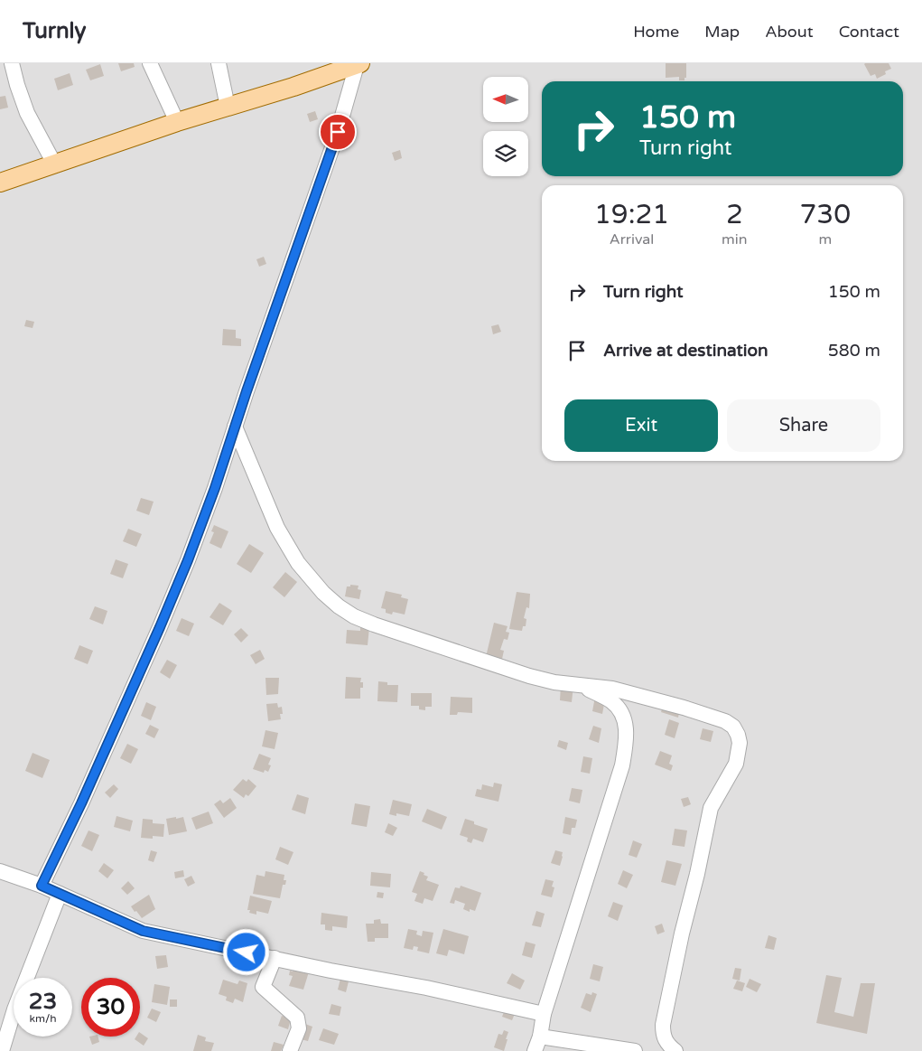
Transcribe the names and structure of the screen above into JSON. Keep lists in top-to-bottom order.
{
  "north": "left",
  "page": {
    "header": "Turnly",
    "nav": [
      "Home",
      "Map",
      "About",
      "Contact"
    ],
    "turn": ["150 m", "Turn right"],
    "eta": [
      "19:21",
      "Arrival",
      "2",
      "min",
      "730",
      "m"
    ],
    "list": [
      {
        "name": "Turn right",
        "value": "150 m"
      },
      {
        "name": "Arrive at destination",
        "value": "580 m"
      }
    ],
    "buttons": ["Exit", "Share"],
    "speed": "23 km/h",
    "limit": "30"
  }
}
